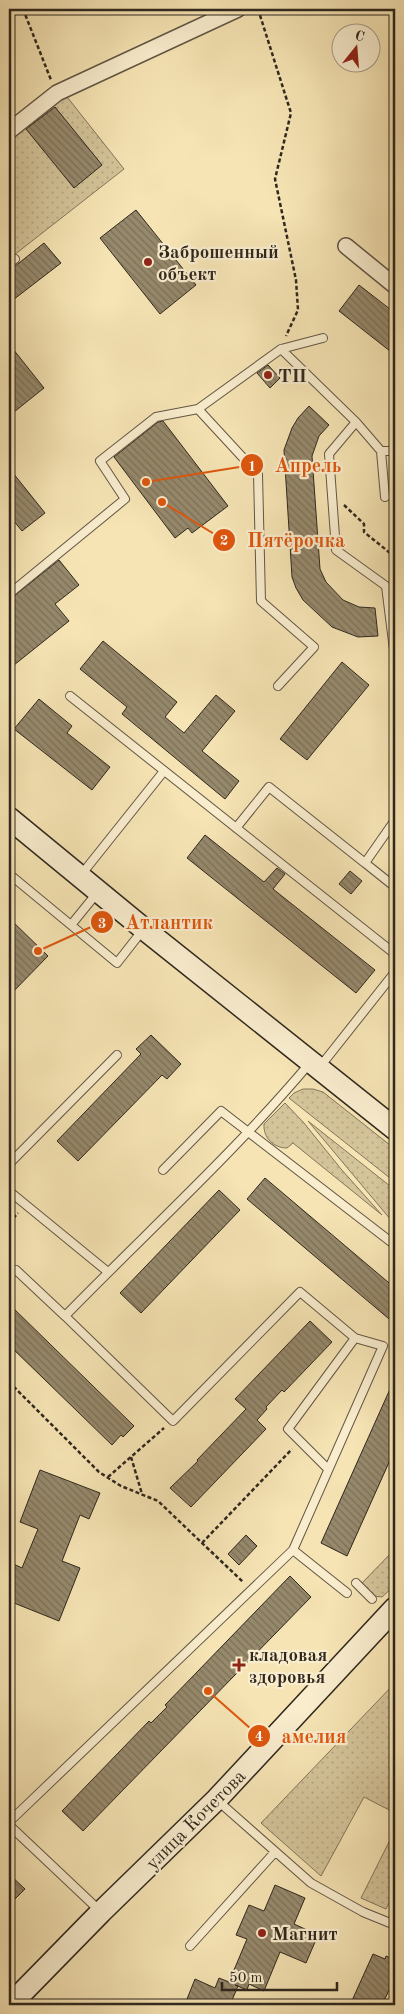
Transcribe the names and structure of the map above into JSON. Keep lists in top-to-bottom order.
{
  "streets": {
    "main road": ["улица Кочетова"]
  },
  "places": {
    "other": [
      "Заброшенный объект",
      "ТП",
      "Апрель",
      "Пятёрочка",
      "Атлантик",
      "амелия",
      "Магнит"
    ],
    "health": ["кладовая здоровья"]
  },
  "scale_bar": "50 m",
  "north": "top"
}
